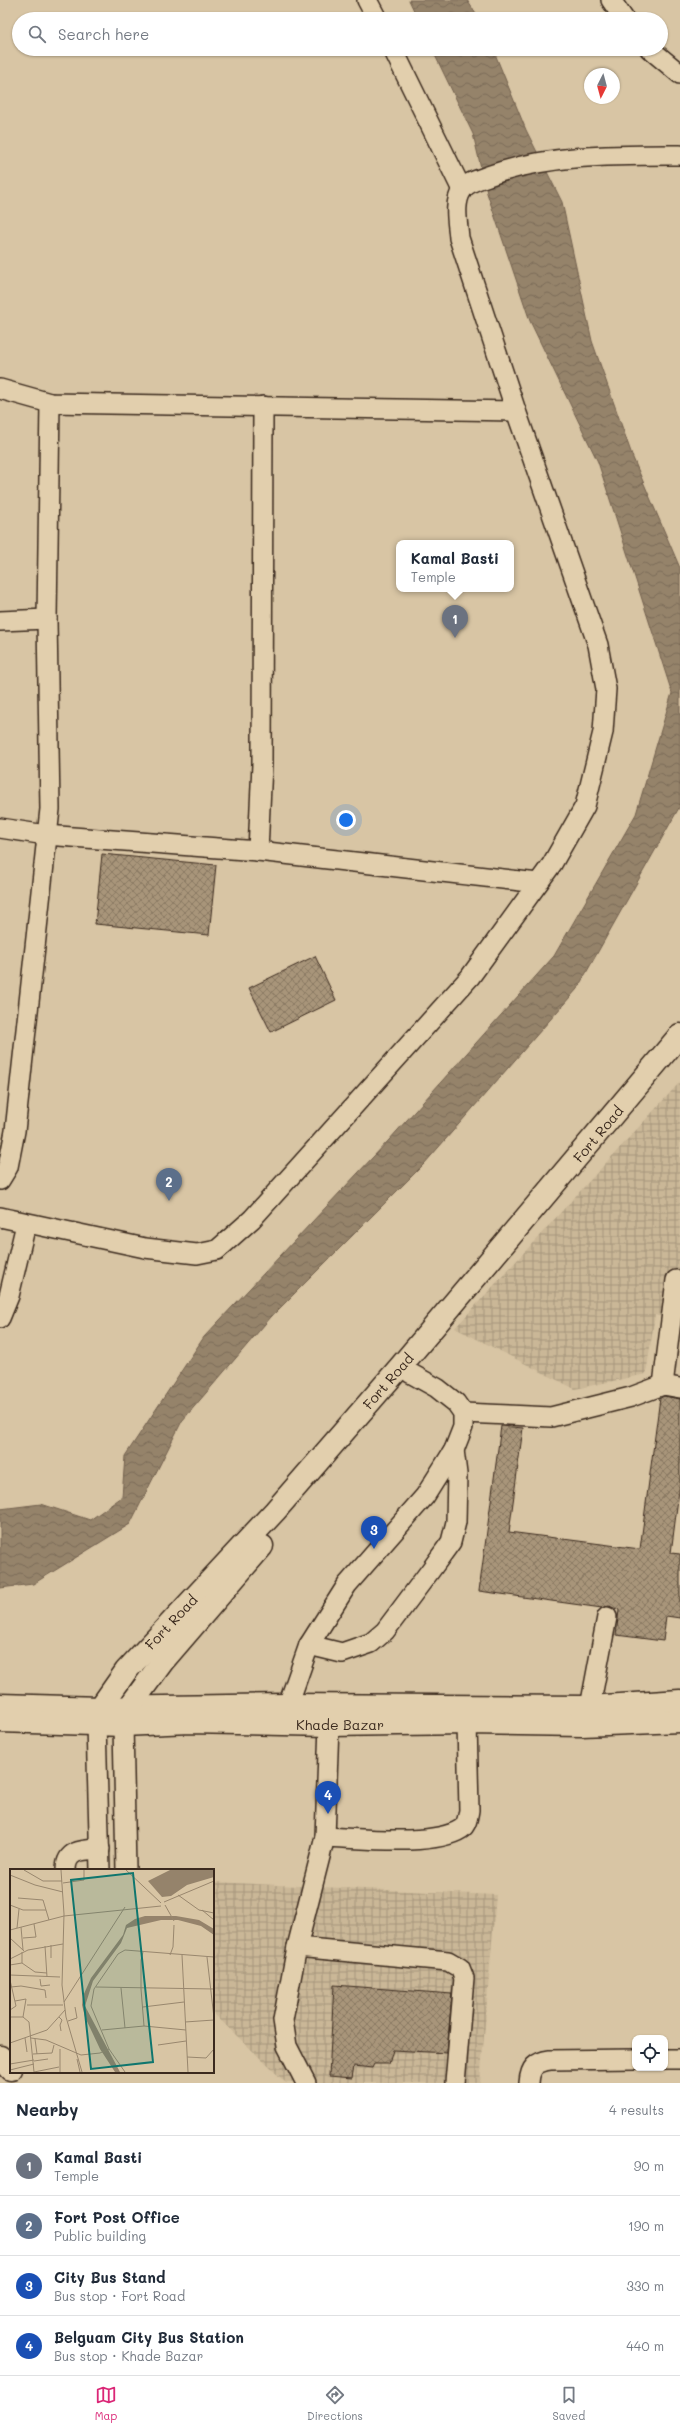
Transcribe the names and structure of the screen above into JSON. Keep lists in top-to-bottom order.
{
  "streets": {
    "main road": ["Fort Road", "Khade Bazar"]
  },
  "crossings": [
    ["Fort Road", "Khade Bazar"]
  ],
  "north": "bottom",
  "page": {
    "search": "Search here",
    "popup": ["Kamal Basti", "Temple"],
    "pins": [
      "1",
      "2",
      "3",
      "4"
    ],
    "heading": ["Nearby", "4 results"],
    "list": [
      {
        "mark": "1",
        "name": "Kamal Basti",
        "note": "Temple",
        "value": "90 m"
      },
      {
        "mark": "2",
        "name": "Fort Post Office",
        "note": "Public building",
        "value": "190 m"
      },
      {
        "mark": "3",
        "name": "City Bus Stand",
        "note": "Bus stop · Fort Road",
        "value": "330 m"
      },
      {
        "mark": "4",
        "name": "Belguam City Bus Station",
        "note": "Bus stop · Khade Bazar",
        "value": "440 m"
      }
    ],
    "nav": ["Map", "Directions", "Saved"]
  }
}
